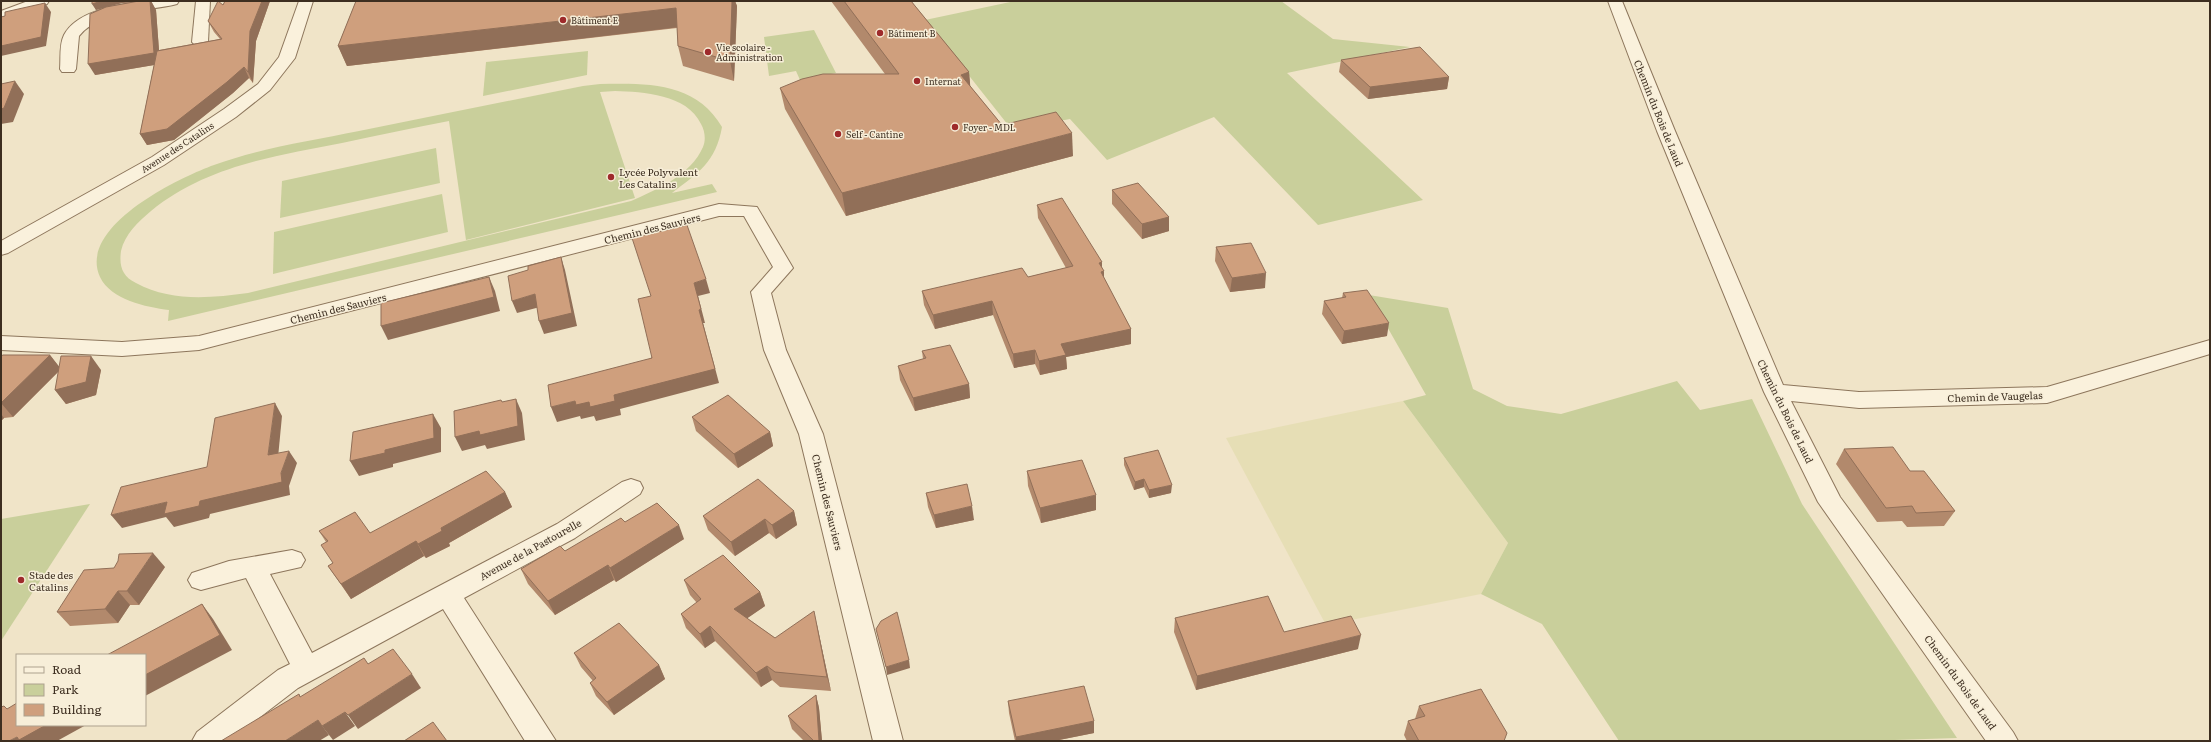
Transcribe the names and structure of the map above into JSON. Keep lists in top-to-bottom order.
{
  "streets": {
    "street": [
      "Chemin du Bois de Laud",
      "Avenue des Catalins",
      "Chemin des Sauviers",
      "Chemin de Vaugelas",
      "Avenue de la Pastourelle"
    ]
  },
  "crossings": [
    ["Chemin du Bois de Laud", "Chemin de Vaugelas"]
  ],
  "places": [
    "Bâtiment E",
    "Bâtiment B",
    "Vie scolaire - Administration",
    "Internat",
    "Foyer - MDL",
    "Self - Cantine",
    "Lycée Polyvalent Les Catalins",
    "Stade des Catalins"
  ],
  "legend": ["Road", "Park", "Building"]
}
